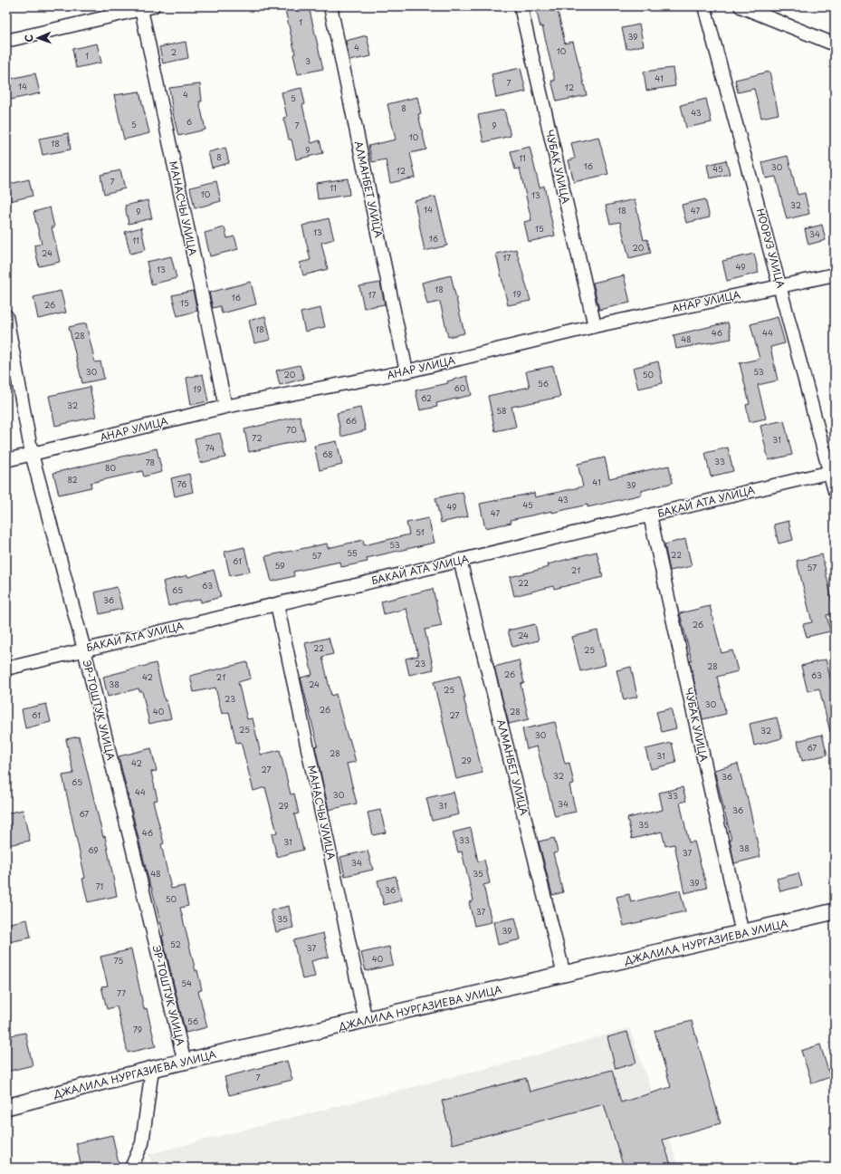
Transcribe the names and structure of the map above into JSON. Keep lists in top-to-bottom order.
{
  "streets": {
    "street": [
      "ЧУБАК УЛИЦА",
      "АЛМАНБЕТ УЛИЦА",
      "МАНАСЧЫ УЛИЦА",
      "НООРУЗ УЛИЦА",
      "АНАР УЛИЦА",
      "БАКАЙ АТА УЛИЦА",
      "ЭР-ТОШТУК УЛИЦА",
      "ДЖАЛИЛА НУРГАЗИЕВА УЛИЦА"
    ]
  },
  "crossings": [
    ["ЧУБАК УЛИЦА", "АНАР УЛИЦА"],
    ["ЧУБАК УЛИЦА", "БАКАЙ АТА УЛИЦА"],
    ["ЧУБАК УЛИЦА", "ДЖАЛИЛА НУРГАЗИЕВА УЛИЦА"],
    ["АЛМАНБЕТ УЛИЦА", "АНАР УЛИЦА"],
    ["АЛМАНБЕТ УЛИЦА", "БАКАЙ АТА УЛИЦА"],
    ["АЛМАНБЕТ УЛИЦА", "ДЖАЛИЛА НУРГАЗИЕВА УЛИЦА"],
    ["МАНАСЧЫ УЛИЦА", "АНАР УЛИЦА"],
    ["МАНАСЧЫ УЛИЦА", "БАКАЙ АТА УЛИЦА"],
    ["МАНАСЧЫ УЛИЦА", "ДЖАЛИЛА НУРГАЗИЕВА УЛИЦА"],
    ["НООРУЗ УЛИЦА", "АНАР УЛИЦА"],
    ["НООРУЗ УЛИЦА", "БАКАЙ АТА УЛИЦА"],
    ["АНАР УЛИЦА", "ЭР-ТОШТУК УЛИЦА"],
    ["БАКАЙ АТА УЛИЦА", "ЭР-ТОШТУК УЛИЦА"],
    ["ЭР-ТОШТУК УЛИЦА", "ДЖАЛИЛА НУРГАЗИЕВА УЛИЦА"]
  ],
  "house_numbers": [
    "1",
    "39",
    "4",
    "10",
    "2",
    "1",
    "3",
    "41",
    "7",
    "14",
    "12",
    "4",
    "5",
    "8",
    "43",
    "6",
    "5",
    "7",
    "9",
    "10",
    "18",
    "9",
    "8",
    "11",
    "16",
    "30",
    "45",
    "12",
    "7",
    "11",
    "10",
    "13",
    "32",
    "14",
    "18",
    "47",
    "9",
    "15",
    "13",
    "34",
    "16",
    "11",
    "20",
    "24",
    "17",
    "49",
    "13",
    "18",
    "19",
    "17",
    "16",
    "15",
    "26",
    "18",
    "46",
    "44",
    "28",
    "48",
    "30",
    "53",
    "20",
    "50",
    "56",
    "60",
    "19",
    "62",
    "32",
    "58",
    "66",
    "70",
    "72",
    "31",
    "74",
    "68",
    "33",
    "78",
    "80",
    "82",
    "41",
    "76",
    "39",
    "43",
    "45",
    "49",
    "47",
    "51",
    "53",
    "55",
    "22",
    "57",
    "61",
    "59",
    "57",
    "21",
    "22",
    "63",
    "65",
    "36",
    "26",
    "24",
    "22",
    "25",
    "23",
    "28",
    "26",
    "63",
    "42",
    "21",
    "38",
    "24",
    "25",
    "23",
    "30",
    "26",
    "40",
    "28",
    "61",
    "27",
    "25",
    "32",
    "30",
    "67",
    "28",
    "31",
    "29",
    "42",
    "27",
    "32",
    "36",
    "65",
    "44",
    "30",
    "33",
    "34",
    "29",
    "31",
    "36",
    "67",
    "35",
    "46",
    "33",
    "31",
    "38",
    "69",
    "37",
    "34",
    "48",
    "35",
    "39",
    "71",
    "36",
    "50",
    "37",
    "35",
    "39",
    "52",
    "37",
    "40",
    "75",
    "54",
    "77",
    "56",
    "79",
    "7"
  ],
  "north": "left"
}
